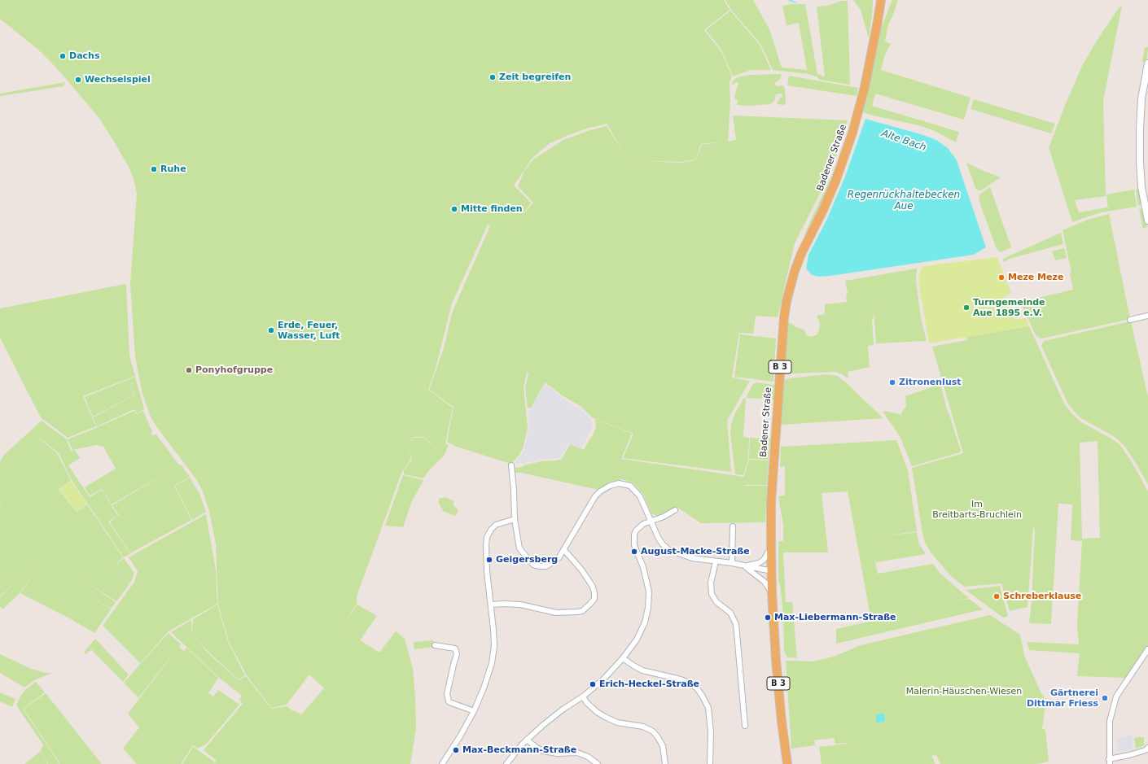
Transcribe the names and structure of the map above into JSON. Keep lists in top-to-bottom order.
{
  "streets": {
    "main road": ["Badener Straße", "B 3"]
  },
  "water": ["Alte Bach", "Regenrückhaltebecken Aue"],
  "parks": ["Im Breitbarts-Bruchlein", "Malerin-Häuschen-Wiesen"],
  "places": [
    "Dachs",
    "Zeit begreifen",
    "Wechselspiel",
    "Ruhe",
    "Mitte finden",
    "Meze Meze",
    "Turngemeinde Aue 1895 e.V.",
    "Erde, Feuer, Wasser, Luft",
    "Ponyhofgruppe",
    "Zitronenlust",
    "August-Macke-Straße",
    "Geigersberg",
    "Schreberklause",
    "Max-Liebermann-Straße",
    "Erich-Heckel-Straße",
    "Gärtnerei Dittmar Friess",
    "Max-Beckmann-Straße"
  ]
}
